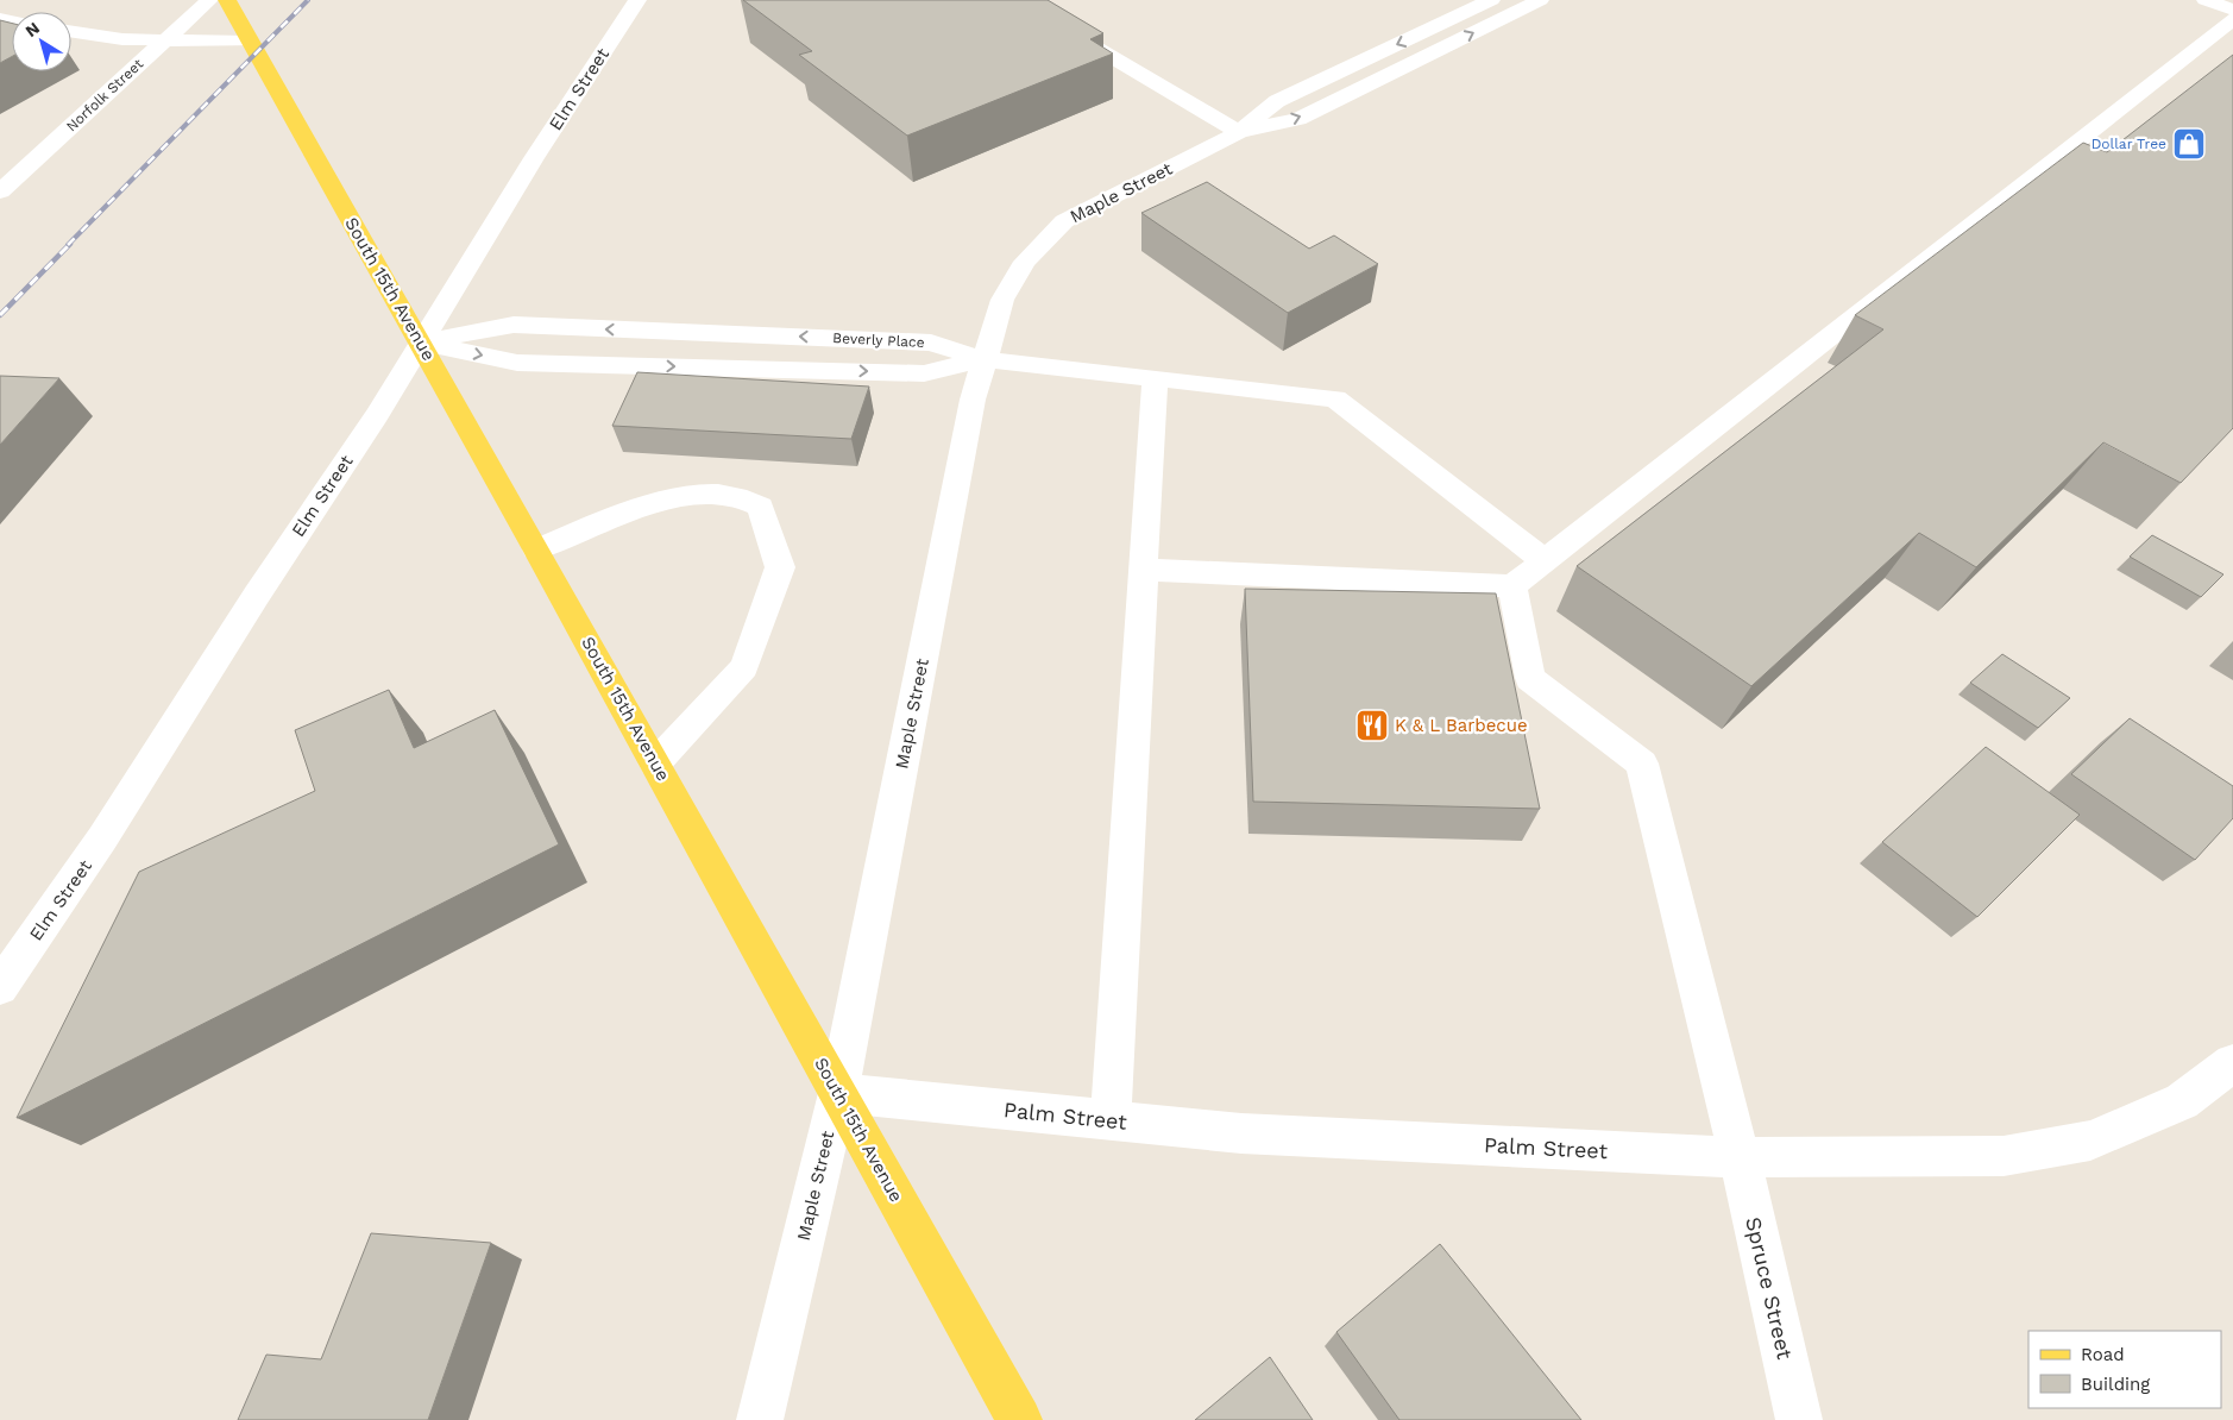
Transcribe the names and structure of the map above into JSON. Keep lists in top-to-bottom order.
{
  "streets": {
    "main road": ["South 15th Avenue"],
    "street": [
      "Elm Street",
      "Norfolk Street",
      "Maple Street",
      "Beverly Place",
      "Palm Street",
      "Spruce Street"
    ]
  },
  "crossings": [
    ["Elm Street", "South 15th Avenue"],
    ["Elm Street", "Beverly Place"],
    ["Maple Street", "South 15th Avenue"],
    ["Maple Street", "Beverly Place"],
    ["Maple Street", "Palm Street"],
    ["South 15th Avenue", "Beverly Place"],
    ["South 15th Avenue", "Palm Street"],
    ["Palm Street", "Spruce Street"]
  ],
  "places": {
    "shop": ["Dollar Tree"],
    "restaurant": ["K & L Barbecue"]
  },
  "legend": ["Road", "Building"],
  "north": "top left"
}
